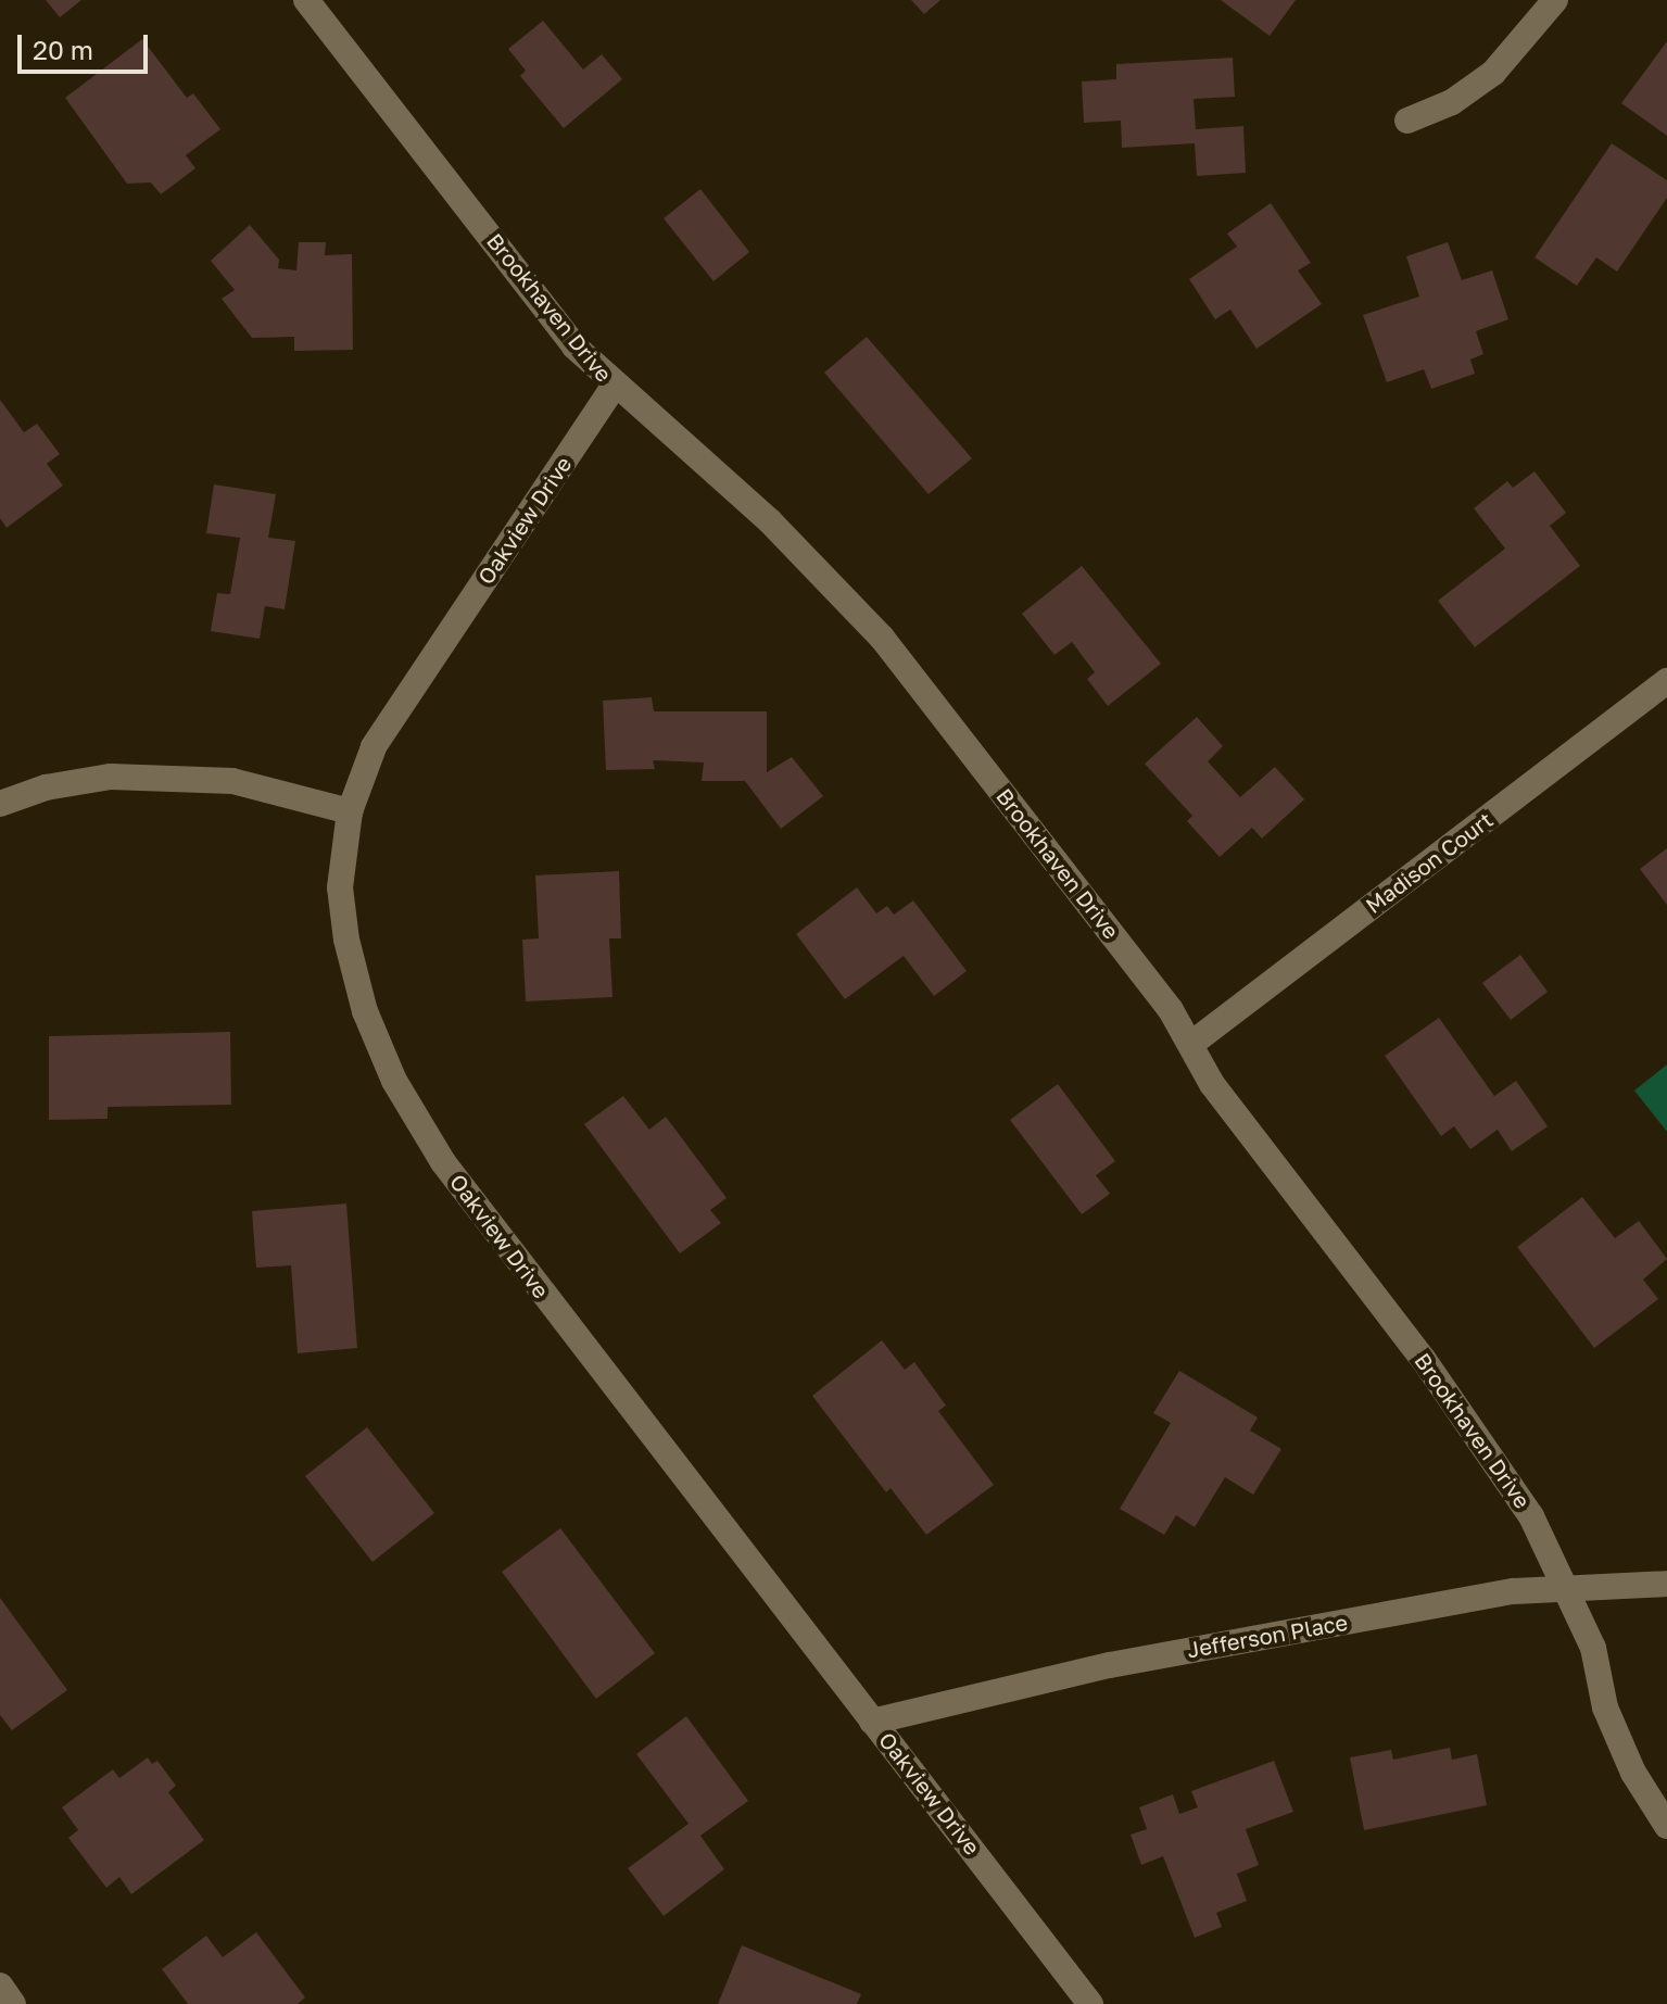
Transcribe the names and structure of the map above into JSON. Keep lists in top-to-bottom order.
{
  "streets": {
    "street": [
      "Brookhaven Drive",
      "Oakview Drive",
      "Madison Court",
      "Jefferson Place"
    ]
  },
  "crossings": [
    ["Brookhaven Drive", "Oakview Drive"],
    ["Brookhaven Drive", "Madison Court"],
    ["Brookhaven Drive", "Jefferson Place"],
    ["Oakview Drive", "Jefferson Place"]
  ],
  "scale_bar": "20 m"
}
